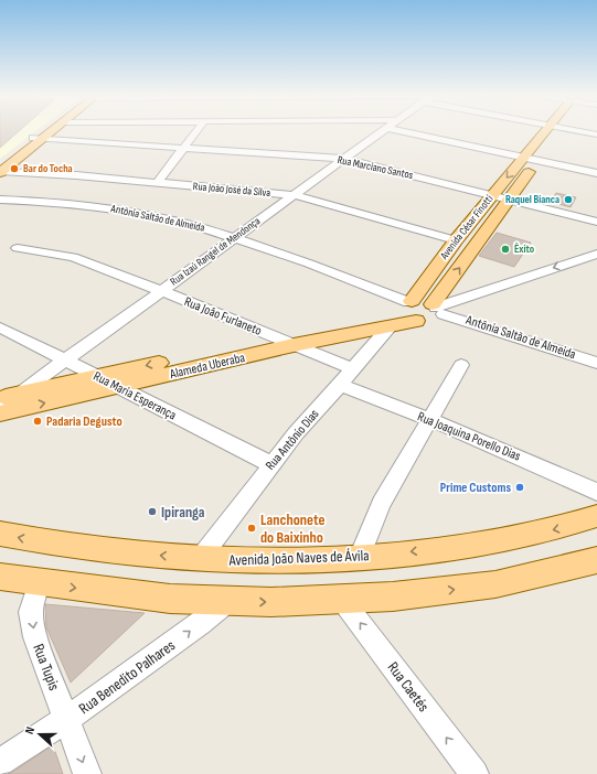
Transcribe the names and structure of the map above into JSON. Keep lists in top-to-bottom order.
{
  "streets": {
    "main road": ["Avenida César Finotti", "Alameda Uberaba", "Avenida João Naves de Ávila"],
    "street": [
      "Rua Marciano Santos",
      "Rua João José da Silva",
      "Antônia Saltão de Almeida",
      "Rua Izaú Rangel de Mendonça",
      "Rua João Furlaneto",
      "Rua Maria Esperança",
      "Rua Joaquina Porello Dias",
      "Rua Antônio Dias",
      "Rua Tupis",
      "Rua Benedito Palhares",
      "Rua Caetés"
    ]
  },
  "crossings": [
    ["Rua Marciano Santos", "Avenida César Finotti"],
    ["Rua Marciano Santos", "Rua Izaú Rangel de Mendonça"],
    ["Rua João José da Silva", "Avenida César Finotti"],
    ["Rua João José da Silva", "Rua Izaú Rangel de Mendonça"],
    ["Antônia Saltão de Almeida", "Avenida César Finotti"],
    ["Antônia Saltão de Almeida", "Rua Izaú Rangel de Mendonça"],
    ["Antônia Saltão de Almeida", "Alameda Uberaba"],
    ["Antônia Saltão de Almeida", "Rua Antônio Dias"],
    ["Avenida César Finotti", "Alameda Uberaba"],
    ["Avenida César Finotti", "Rua Antônio Dias"],
    ["Rua Izaú Rangel de Mendonça", "Rua João Furlaneto"],
    ["Rua Izaú Rangel de Mendonça", "Alameda Uberaba"],
    ["Rua Izaú Rangel de Mendonça", "Rua Maria Esperança"],
    ["Rua João Furlaneto", "Alameda Uberaba"],
    ["Rua João Furlaneto", "Rua Antônio Dias"],
    ["Alameda Uberaba", "Rua Maria Esperança"],
    ["Alameda Uberaba", "Rua Antônio Dias"],
    ["Rua Maria Esperança", "Rua Antônio Dias"],
    ["Rua Joaquina Porello Dias", "Rua Antônio Dias"],
    ["Rua Antônio Dias", "Avenida João Naves de Ávila"],
    ["Rua Tupis", "Rua Benedito Palhares"]
  ],
  "one_way": ["Rua Tupis", "Rua Benedito Palhares", "Rua Caetés"],
  "places": [
    "Bar do Tocha",
    "Raquel Bianca",
    "Êxito",
    "Padaria Degusto",
    "Prime Customs",
    "Ipiranga",
    "Lanchonete do Baixinho"
  ],
  "north": "left"
}
